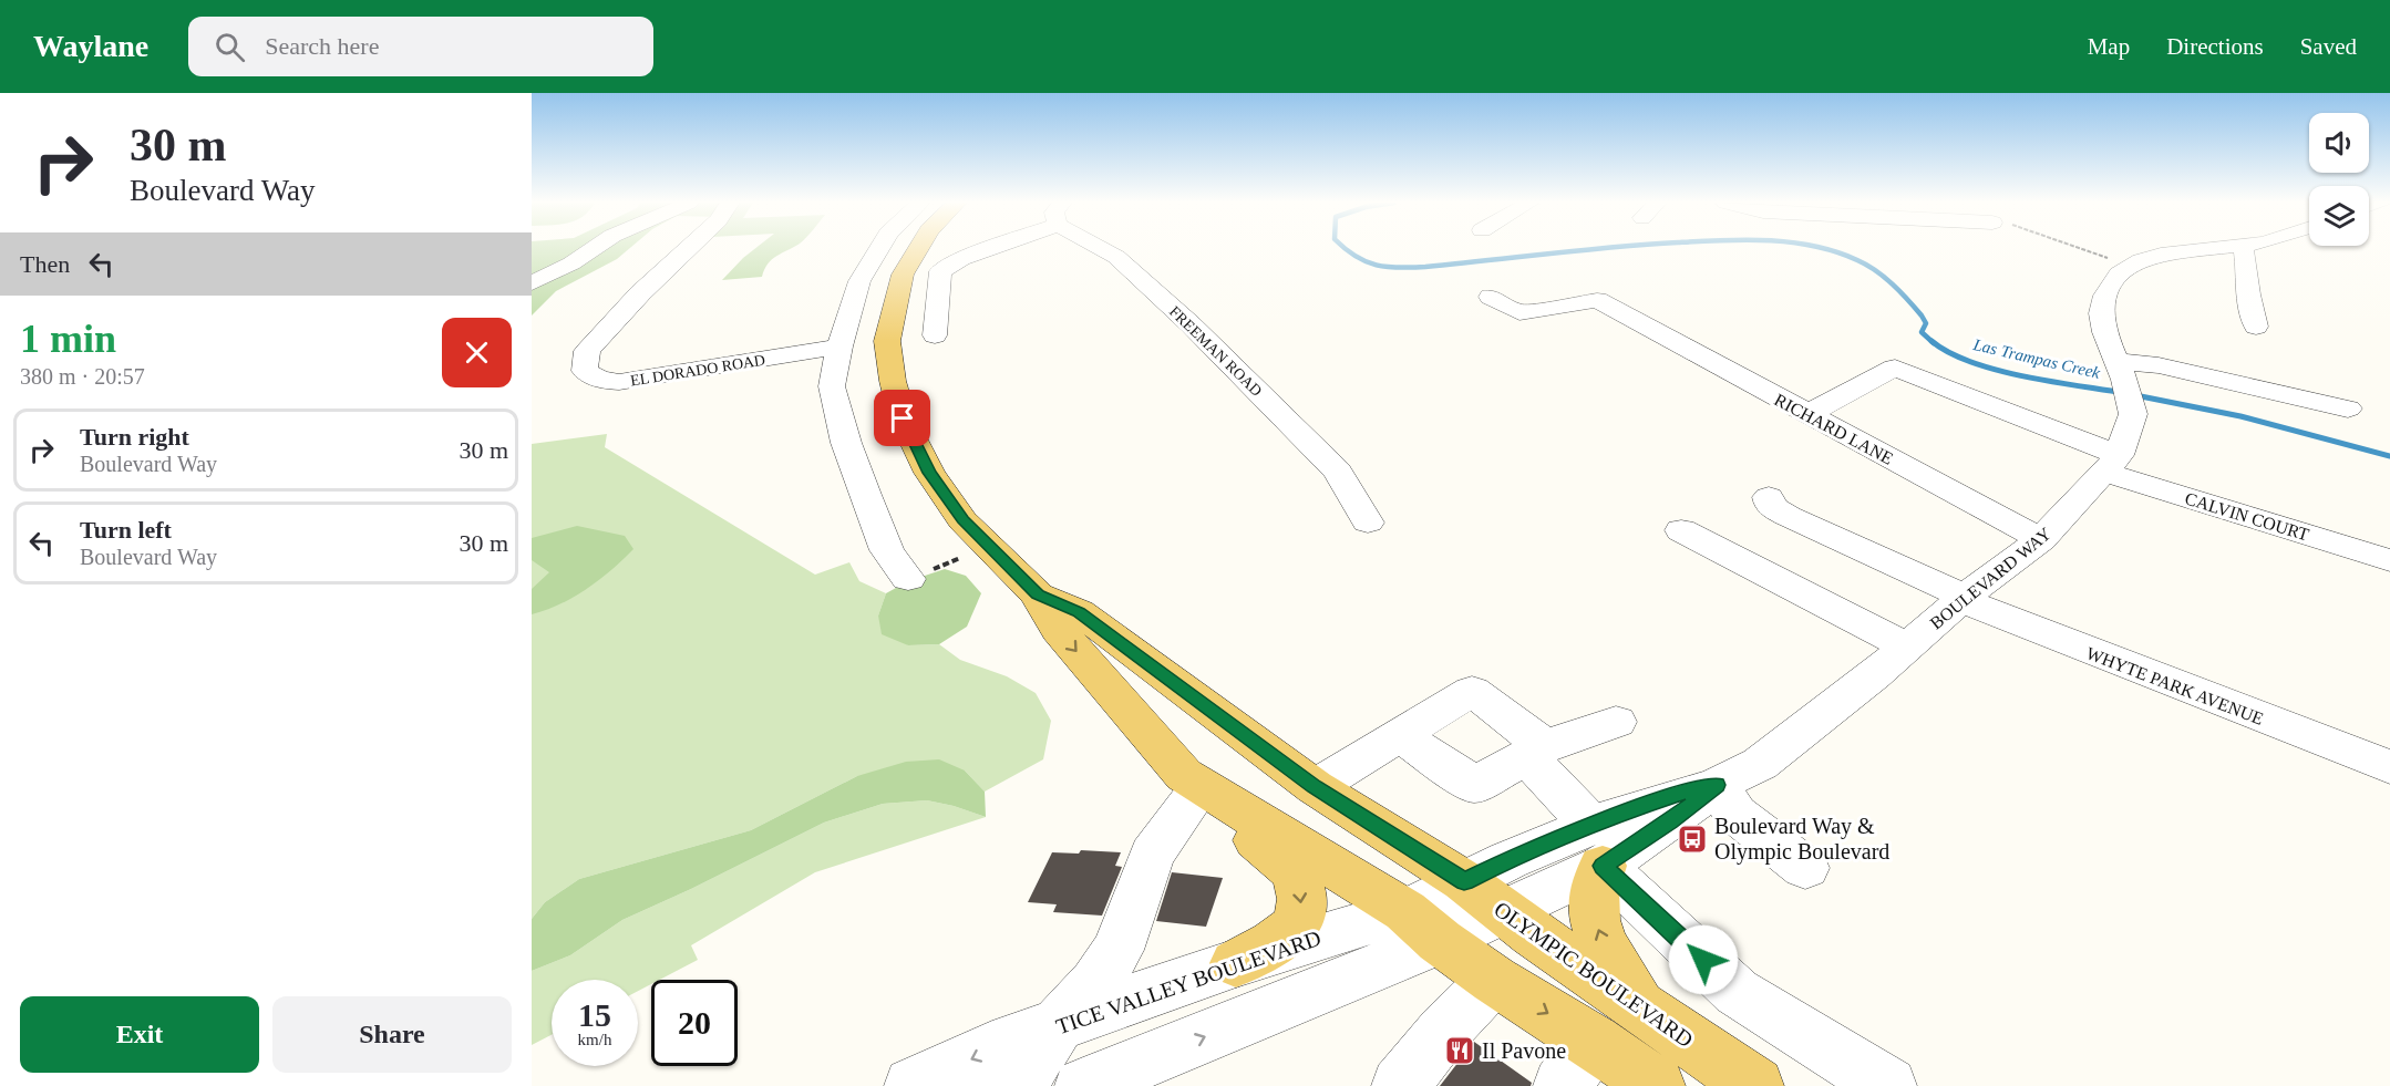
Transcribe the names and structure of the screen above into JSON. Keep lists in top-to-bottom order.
{
  "streets": {
    "main road": ["OLYMPIC BOULEVARD"],
    "street": [
      "FREEMAN ROAD",
      "EL DORADO ROAD",
      "RICHARD LANE",
      "CALVIN COURT",
      "BOULEVARD WAY",
      "WHYTE PARK AVENUE",
      "TICE VALLEY BOULEVARD"
    ]
  },
  "crossings": [
    ["RICHARD LANE", "CALVIN COURT"],
    ["RICHARD LANE", "BOULEVARD WAY"],
    ["CALVIN COURT", "BOULEVARD WAY"],
    ["BOULEVARD WAY", "WHYTE PARK AVENUE"],
    ["BOULEVARD WAY", "OLYMPIC BOULEVARD"],
    ["BOULEVARD WAY", "TICE VALLEY BOULEVARD"],
    ["OLYMPIC BOULEVARD", "TICE VALLEY BOULEVARD"]
  ],
  "water": ["Las Trampas Creek"],
  "places": {
    "bus stop": ["Boulevard Way & Olympic Boulevard"],
    "restaurant": ["Il Pavone"]
  },
  "page": {
    "header": "Waylane",
    "search": "Search here",
    "nav": ["Map", "Directions", "Saved"],
    "turn": ["30 m", "Boulevard Way"],
    "then": "Then",
    "heading": ["1 min", "380 m · 20:57"],
    "list": [
      {
        "name": "Turn right",
        "note": "Boulevard Way",
        "value": "30 m"
      },
      {
        "name": "Turn left",
        "note": "Boulevard Way",
        "value": "30 m"
      }
    ],
    "speed": "15 km/h",
    "limit": "20",
    "buttons": ["Exit", "Share"]
  }
}
